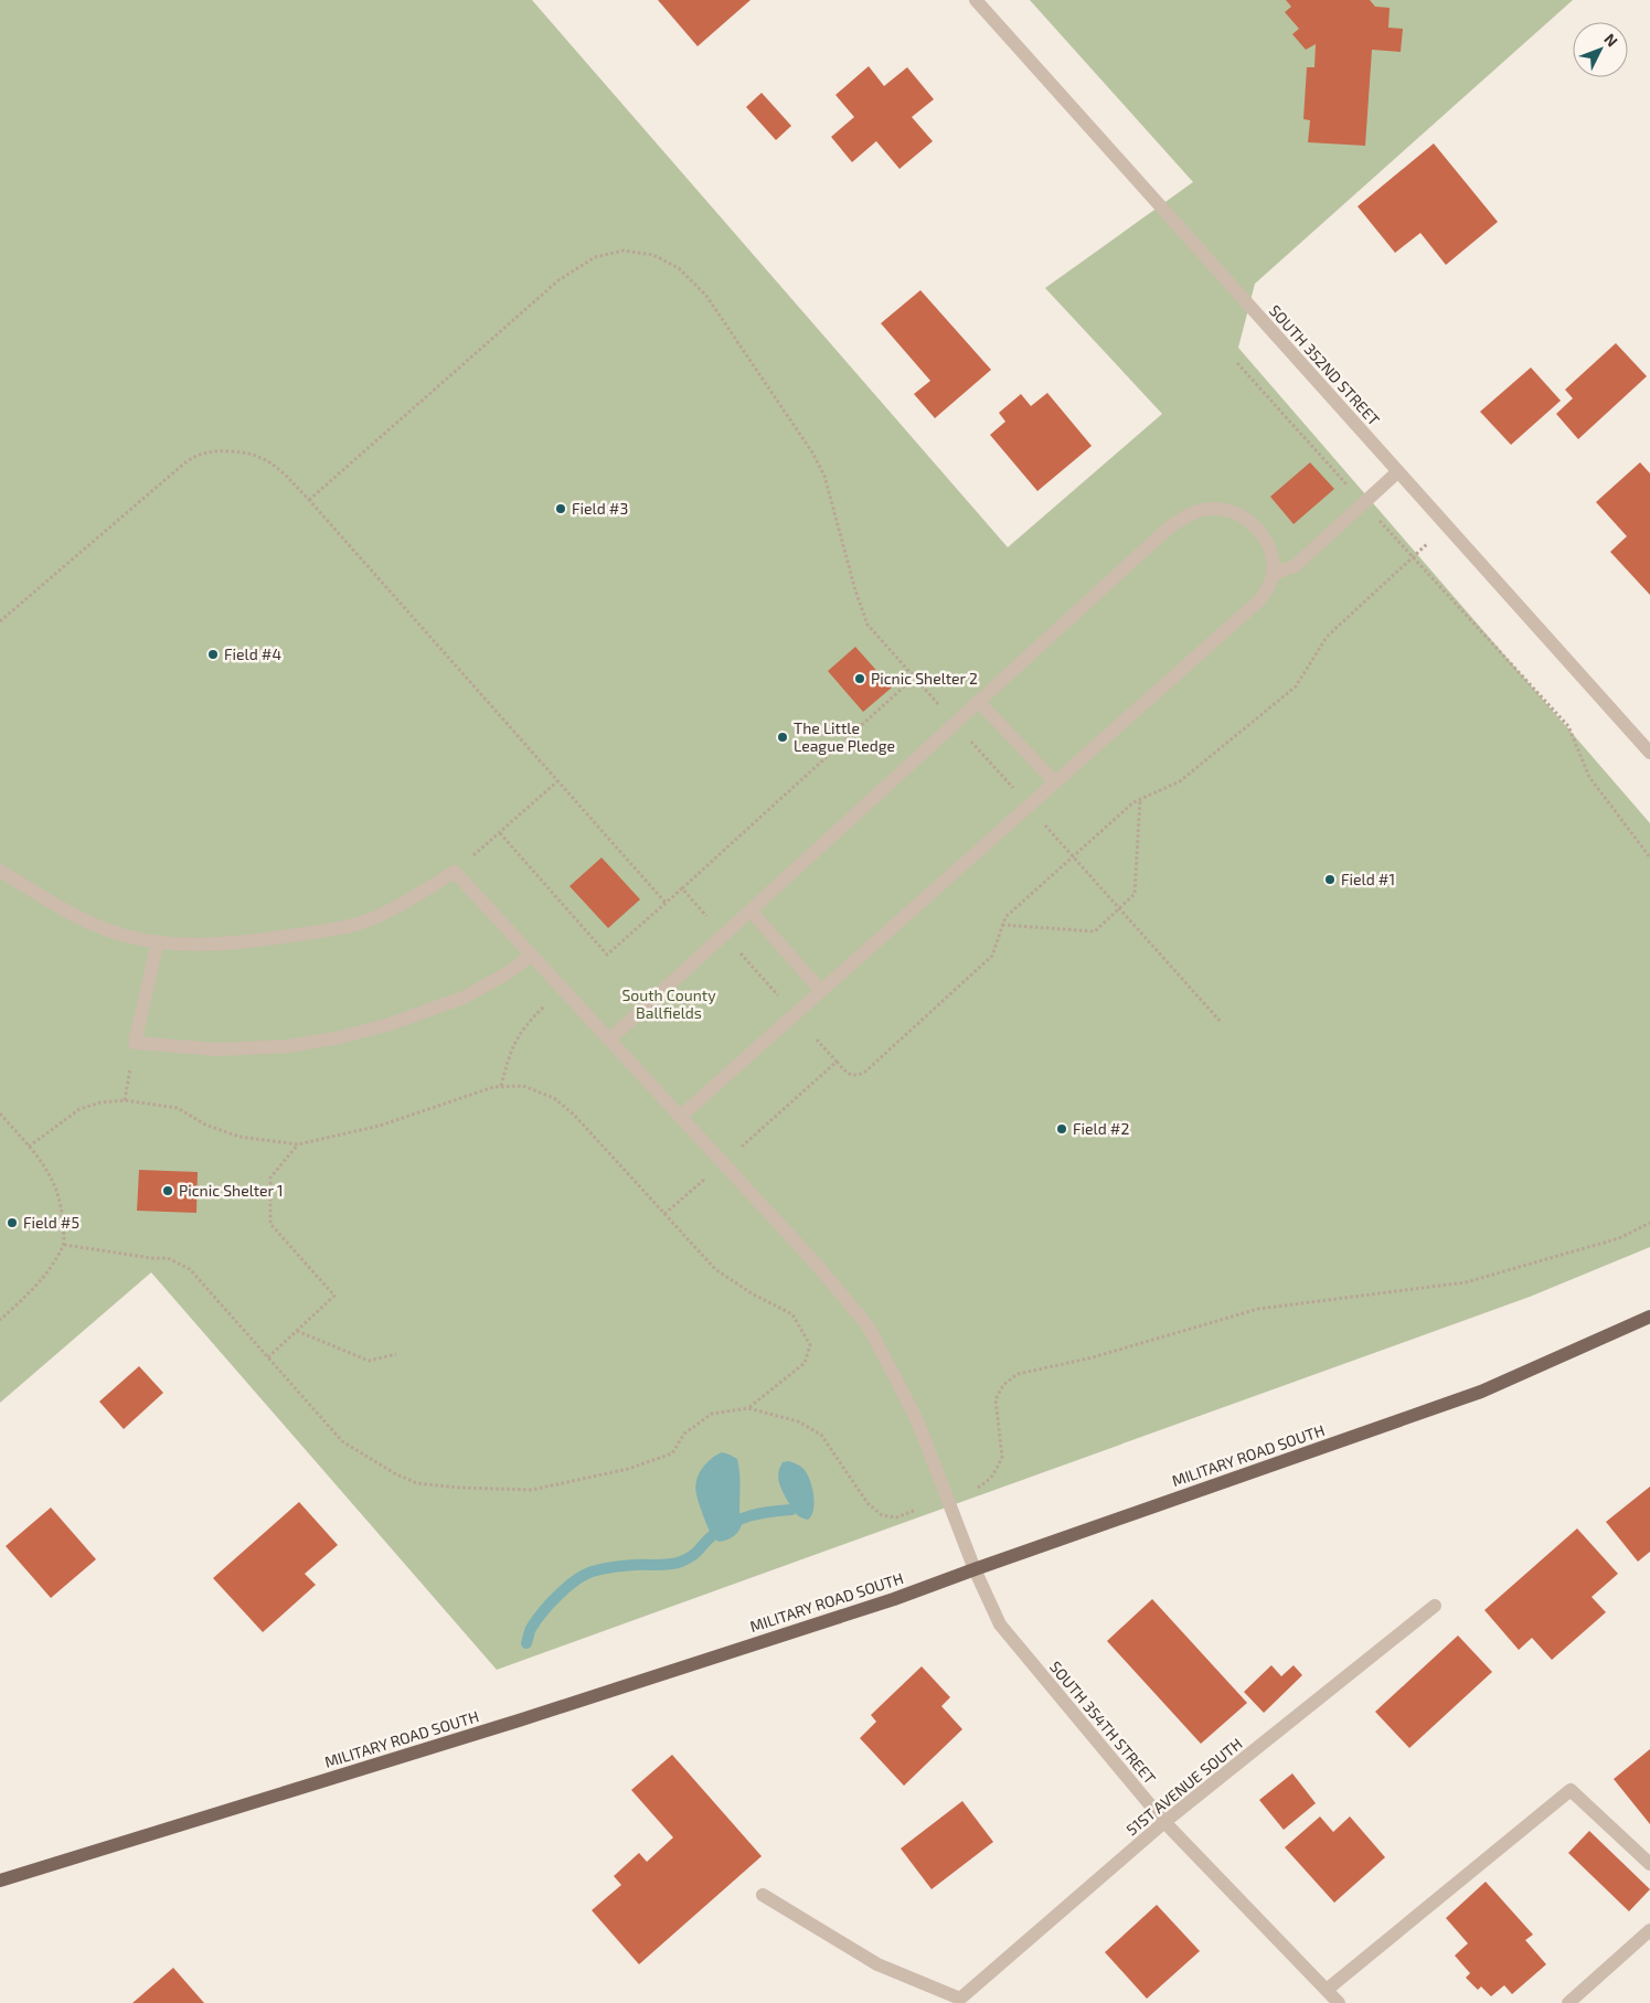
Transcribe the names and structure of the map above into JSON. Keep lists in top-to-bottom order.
{
  "streets": {
    "main road": ["MILITARY ROAD SOUTH"],
    "street": ["SOUTH 352ND STREET", "SOUTH 354TH STREET", "51ST AVENUE SOUTH"]
  },
  "crossings": [
    ["MILITARY ROAD SOUTH", "SOUTH 354TH STREET"],
    ["SOUTH 354TH STREET", "51ST AVENUE SOUTH"]
  ],
  "parks": ["South County Ballfields"],
  "places": [
    "Field #3",
    "Field #4",
    "Picnic Shelter 2",
    "The Little League Pledge",
    "Field #1",
    "Field #2",
    "Picnic Shelter 1",
    "Field #5"
  ],
  "north": "top right"
}
